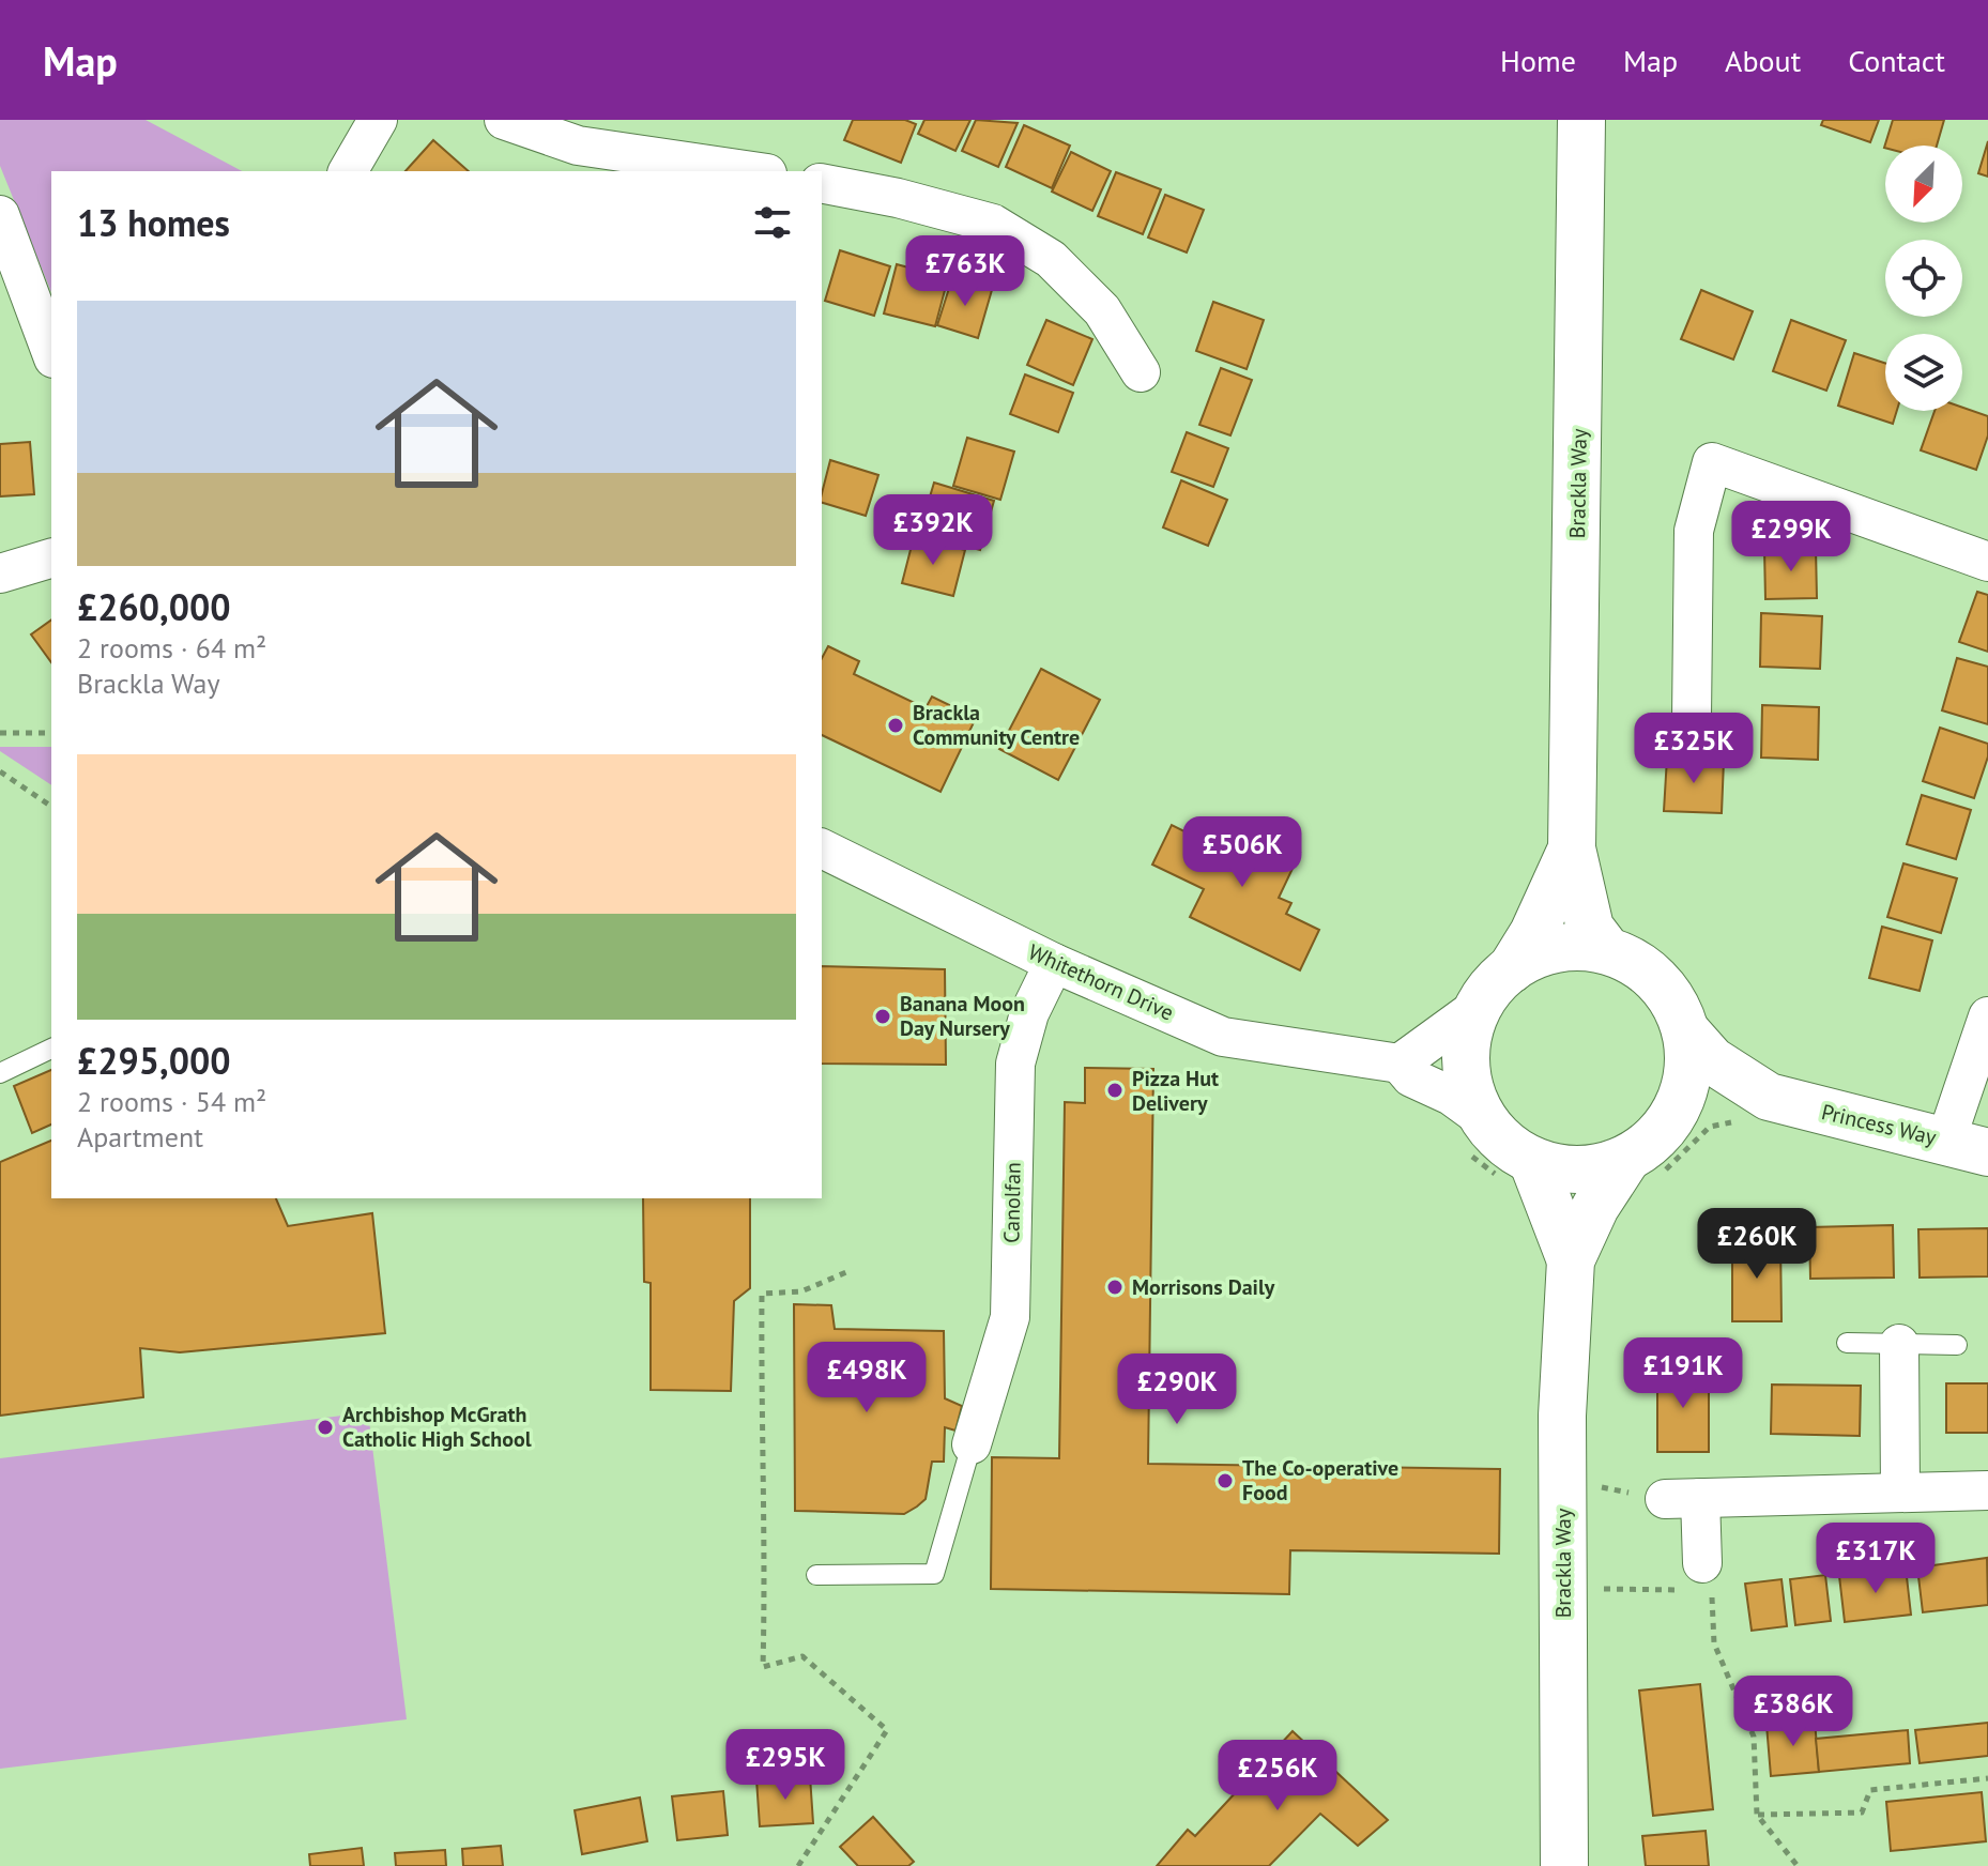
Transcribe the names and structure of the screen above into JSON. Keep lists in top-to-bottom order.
{
  "streets": {
    "street": [
      "Brackla Way",
      "Whitethorn Drive",
      "Princess Way",
      "Canolfan"
    ]
  },
  "crossings": [
    ["Brackla Way", "Whitethorn Drive"],
    ["Brackla Way", "Princess Way"],
    ["Whitethorn Drive", "Princess Way"],
    ["Whitethorn Drive", "Canolfan"]
  ],
  "places": [
    "Brackla Community Centre",
    "Banana Moon Day Nursery",
    "Pizza Hut Delivery",
    "Morrisons Daily",
    "Archbishop McGrath Catholic High School",
    "The Co-operative Food"
  ],
  "north": "bottom left",
  "page": {
    "header": "Map",
    "nav": [
      "Home",
      "Map",
      "About",
      "Contact"
    ],
    "heading": "13 homes",
    "price": [
      "£763K",
      "£392K",
      "£299K",
      "£325K",
      "£506K",
      "£260K",
      "£191K",
      "£498K",
      "£290K",
      "£317K",
      "£386K",
      "£295K",
      "£256K"
    ],
    "list": [
      {
        "name": "£260,000",
        "note": "2 rooms · 64 m² · Brackla Way"
      },
      {
        "name": "£295,000",
        "note": "2 rooms · 54 m² · Apartment"
      }
    ]
  }
}
